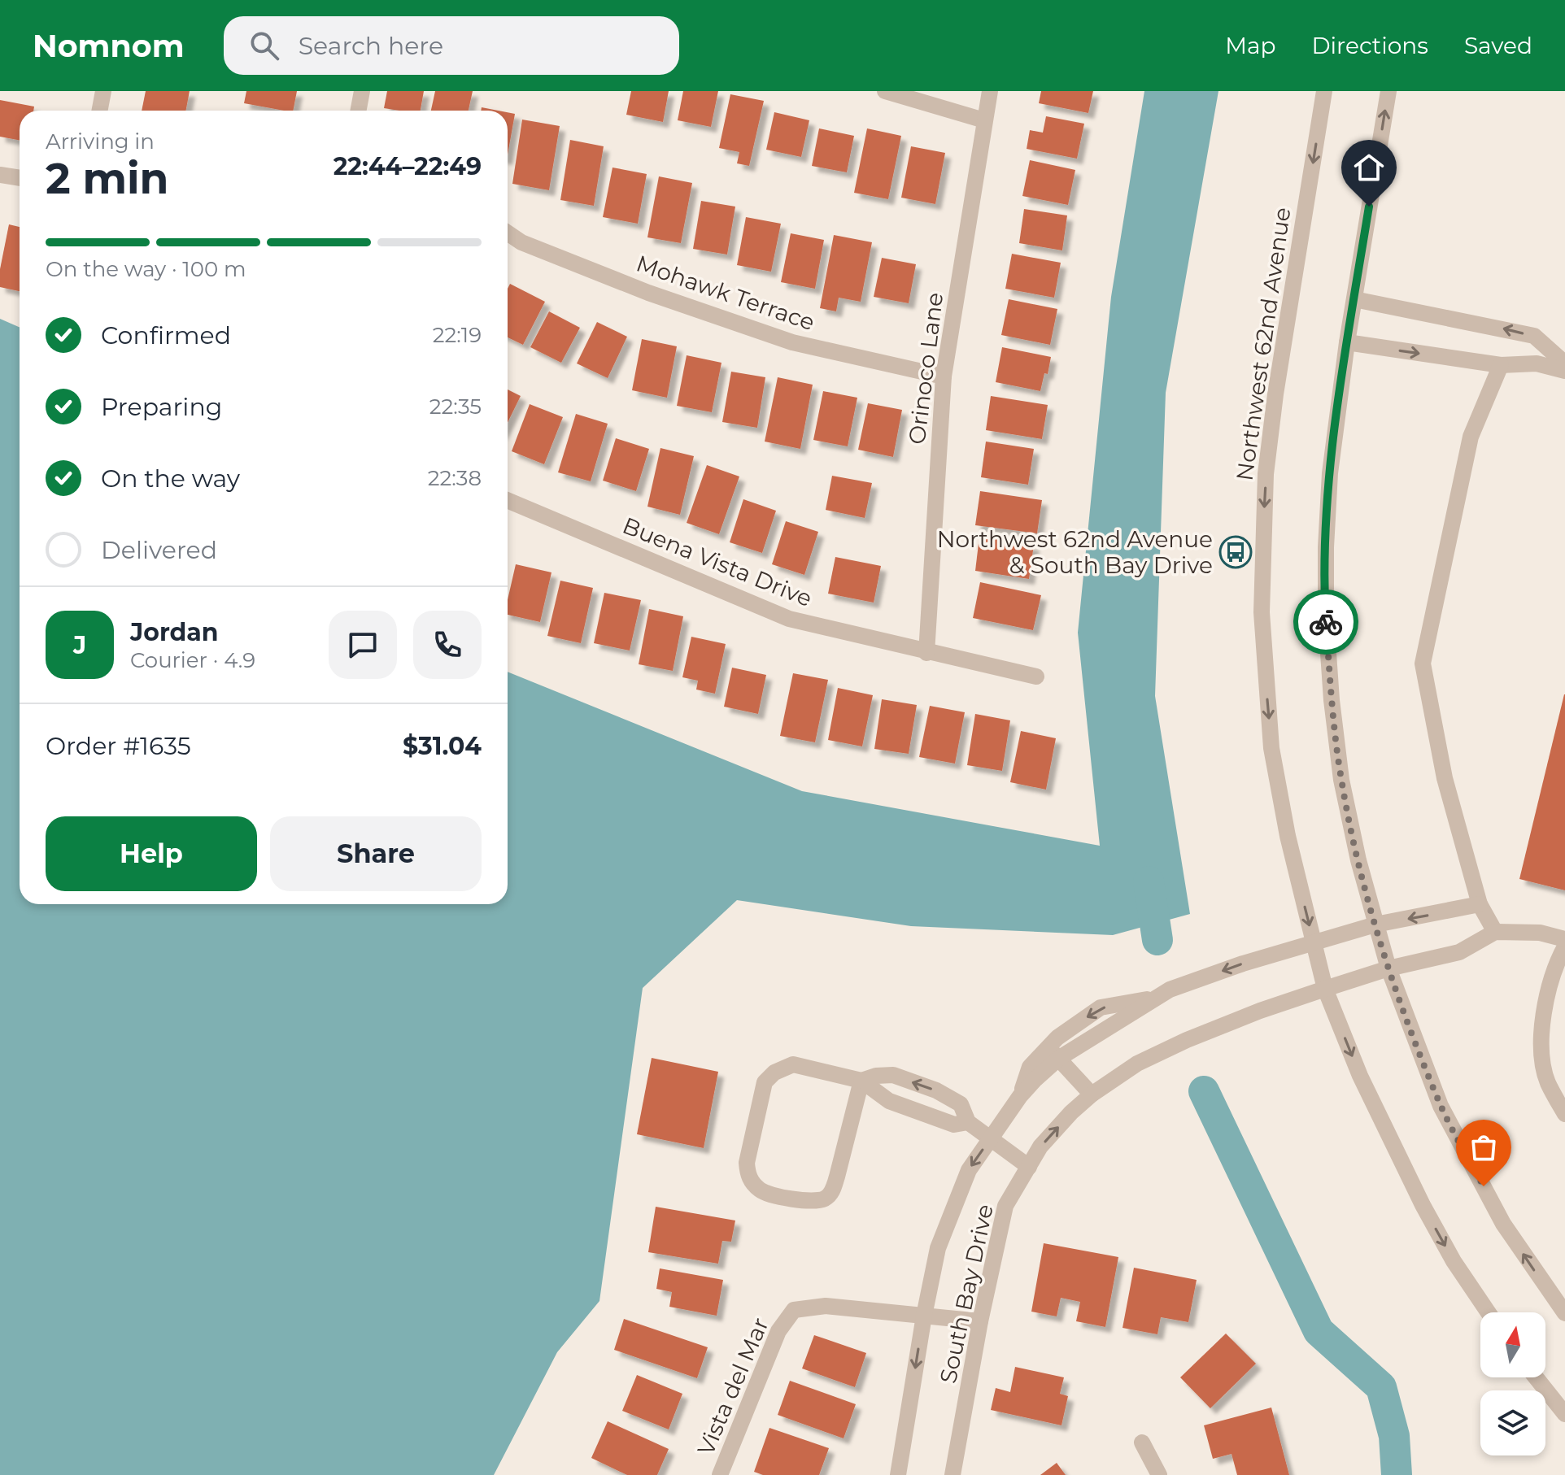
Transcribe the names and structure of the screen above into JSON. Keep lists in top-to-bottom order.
{
  "streets": {
    "street": [
      "Mohawk Terrace",
      "Northwest 62nd Avenue",
      "Orinoco Lane",
      "Buena Vista Drive",
      "South Bay Drive",
      "Vista del Mar"
    ]
  },
  "crossings": [
    ["Mohawk Terrace", "Orinoco Lane"],
    ["Northwest 62nd Avenue", "South Bay Drive"],
    ["Orinoco Lane", "Buena Vista Drive"],
    ["South Bay Drive", "Vista del Mar"]
  ],
  "places": {
    "bus stop": ["Northwest 62nd Avenue & South Bay Drive"]
  },
  "north": "top",
  "page": {
    "header": "Nomnom",
    "search": "Search here",
    "nav": ["Map", "Directions", "Saved"],
    "heading": ["2 min", "Arriving in", "22:44–22:49"],
    "panel": [
      "Jordan",
      "Courier · 4.9",
      "Order #1635",
      "$31.04"
    ],
    "bar": "On the way · 100 m",
    "list": [
      ["Confirmed", "22:19"],
      ["Preparing", "22:35"],
      ["On the way", "22:38"],
      "Delivered"
    ],
    "round": "J",
    "buttons": ["Help", "Share"]
  }
}
